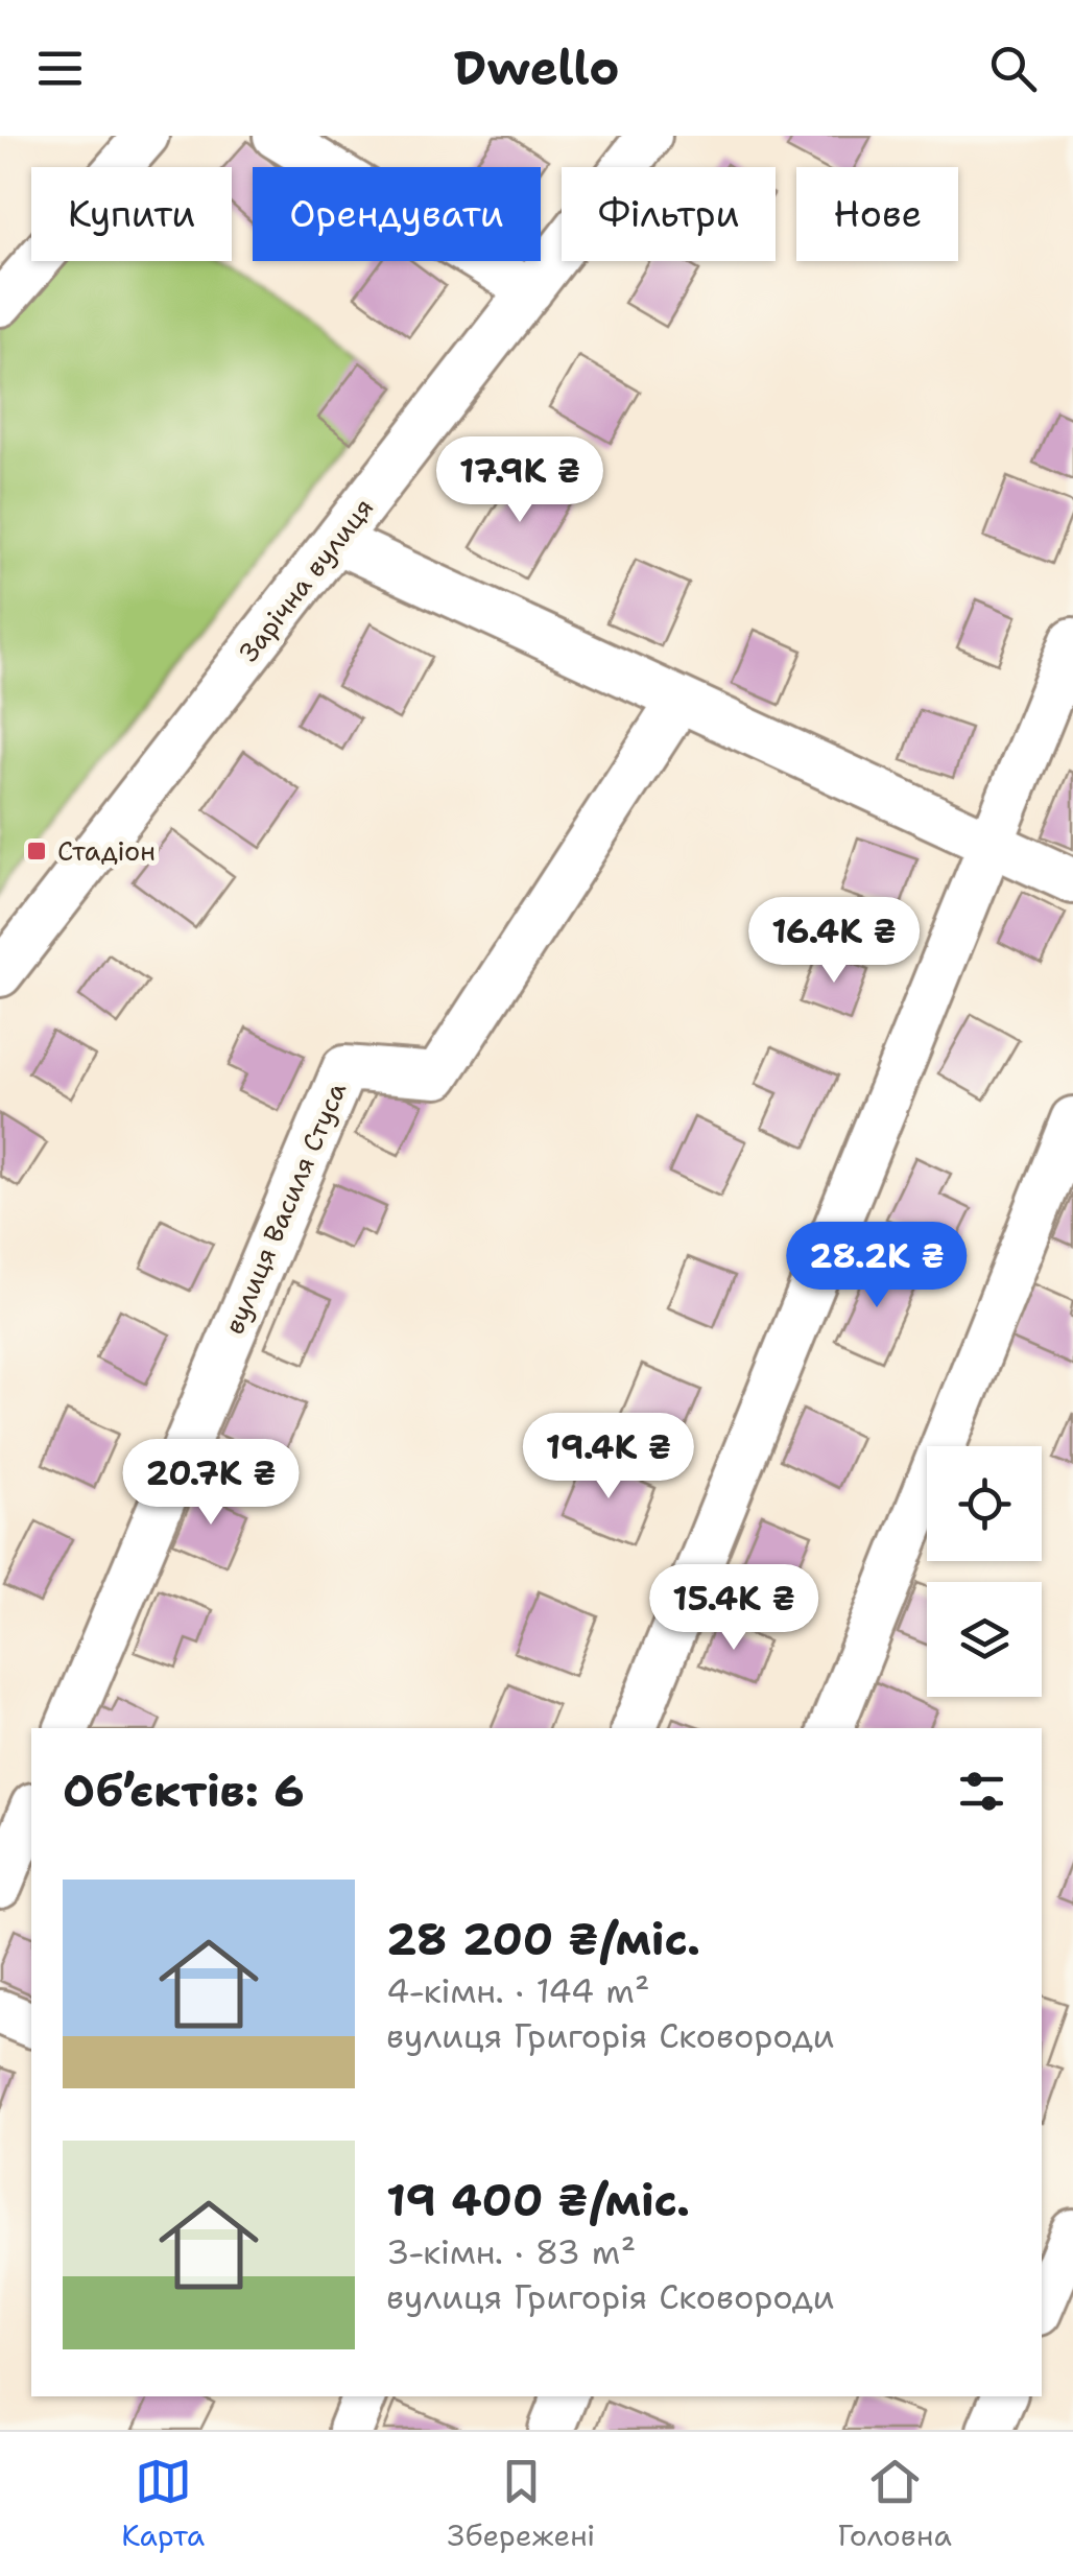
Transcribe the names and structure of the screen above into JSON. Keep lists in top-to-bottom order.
{
  "streets": {
    "street": ["Зарічна вулиця", "вулиця Василя Стуса"]
  },
  "places": {
    "transit": ["Стадіон"]
  },
  "page": {
    "header": "Dwello",
    "chip": [
      "Купити",
      "Орендувати",
      "Фільтри",
      "Нове"
    ],
    "price": [
      "17.9K ₴",
      "16.4K ₴",
      "28.2K ₴",
      "19.4K ₴",
      "20.7K ₴",
      "15.4K ₴"
    ],
    "heading": "Об’єктів: 6",
    "list": [
      {
        "name": "28 200 ₴/міс.",
        "note": "4-кімн. · 144 m² · вулиця Григорія Сковороди"
      },
      {
        "name": "19 400 ₴/міс.",
        "note": "3-кімн. · 83 m² · вулиця Григорія Сковороди"
      }
    ],
    "tabs": ["Карта", "Збережені", "Головна"]
  }
}
